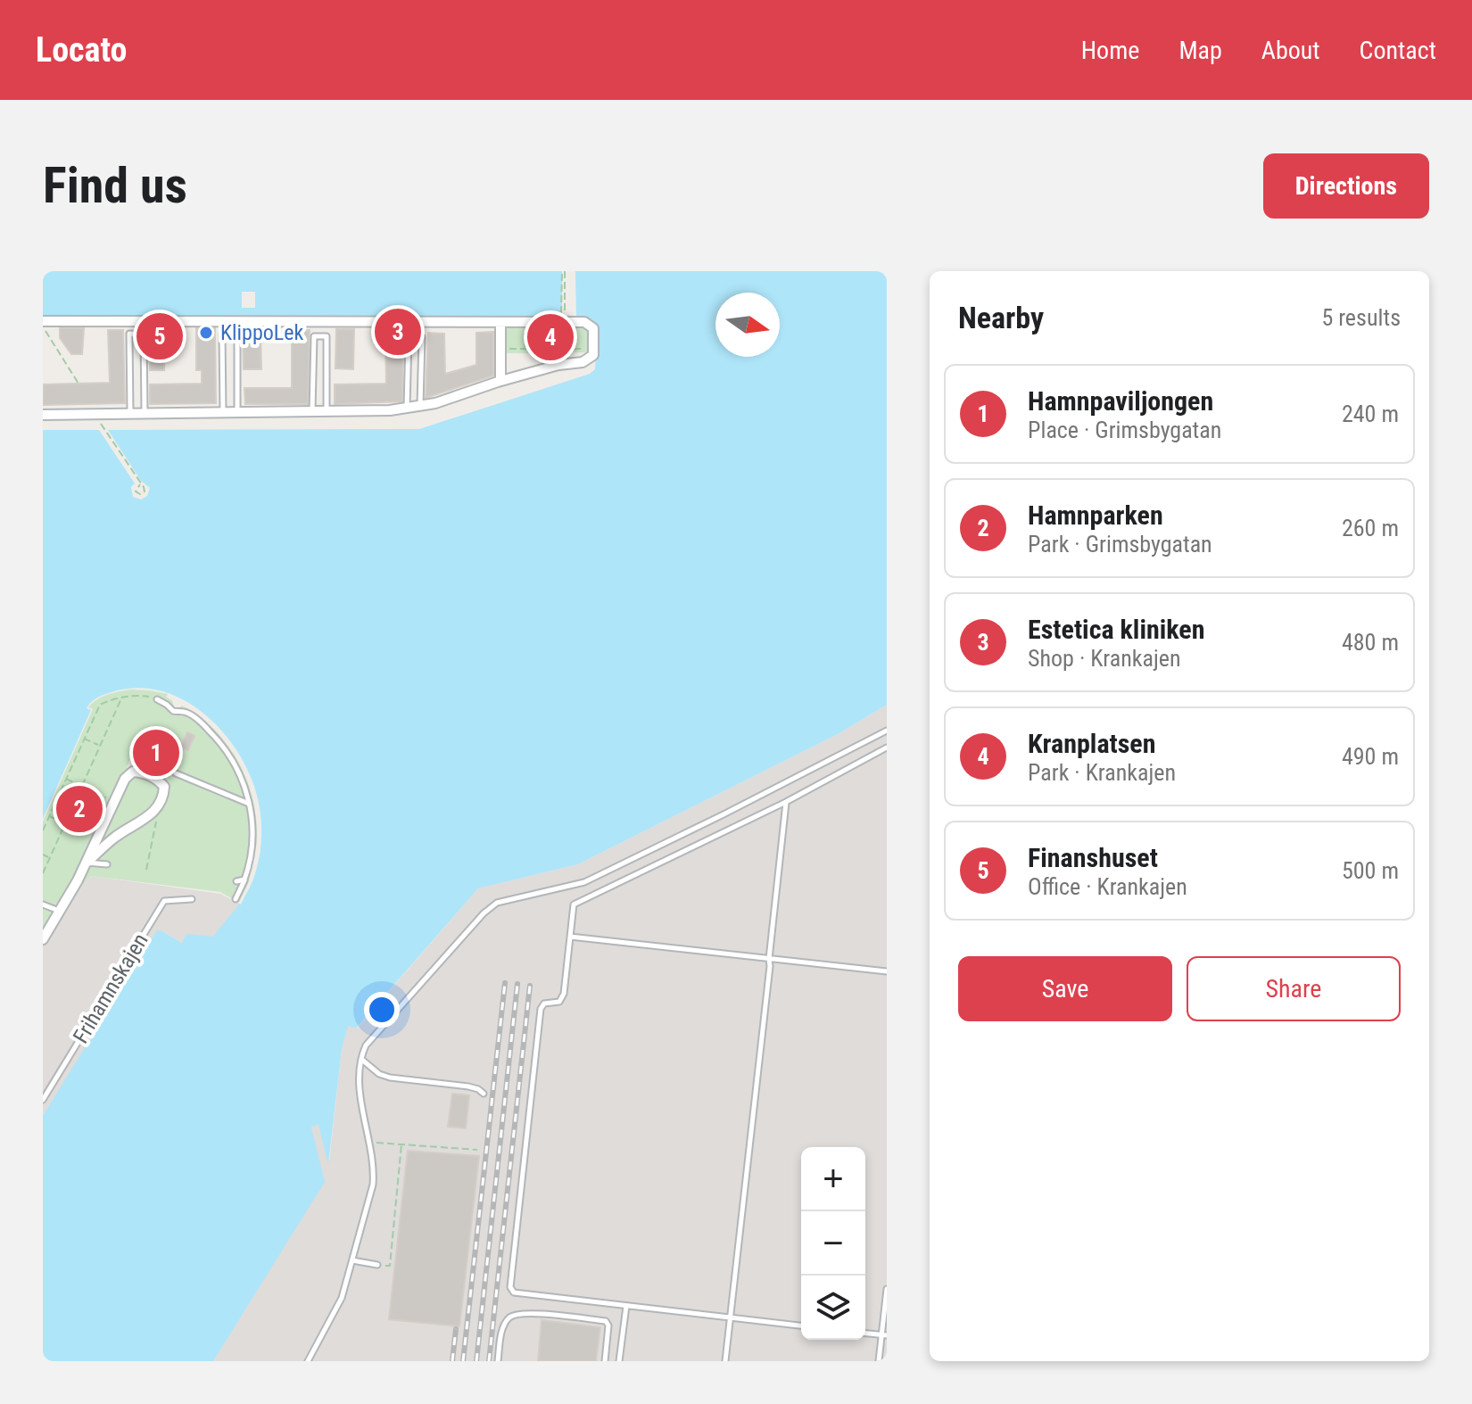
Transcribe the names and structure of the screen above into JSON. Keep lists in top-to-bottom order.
{
  "streets": {
    "lane": ["Frihamnskajen"]
  },
  "places": ["KlippoLek"],
  "north": "right",
  "page": {
    "header": "Locato",
    "nav": [
      "Home",
      "Map",
      "About",
      "Contact"
    ],
    "buttons": [
      "Directions",
      ["Save", "Share"]
    ],
    "title": "Find us",
    "heading": ["Nearby", "5 results"],
    "pins": [
      "3",
      "5",
      "4",
      "1",
      "2"
    ],
    "list": [
      {
        "mark": "1",
        "name": "Hamnpaviljongen",
        "note": "Place · Grimsbygatan",
        "value": "240 m"
      },
      {
        "mark": "2",
        "name": "Hamnparken",
        "note": "Park · Grimsbygatan",
        "value": "260 m"
      },
      {
        "mark": "3",
        "name": "Estetica kliniken",
        "note": "Shop · Krankajen",
        "value": "480 m"
      },
      {
        "mark": "4",
        "name": "Kranplatsen",
        "note": "Park · Krankajen",
        "value": "490 m"
      },
      {
        "mark": "5",
        "name": "Finanshuset",
        "note": "Office · Krankajen",
        "value": "500 m"
      }
    ],
    "map_buttons": ["+", "−"]
  }
}
